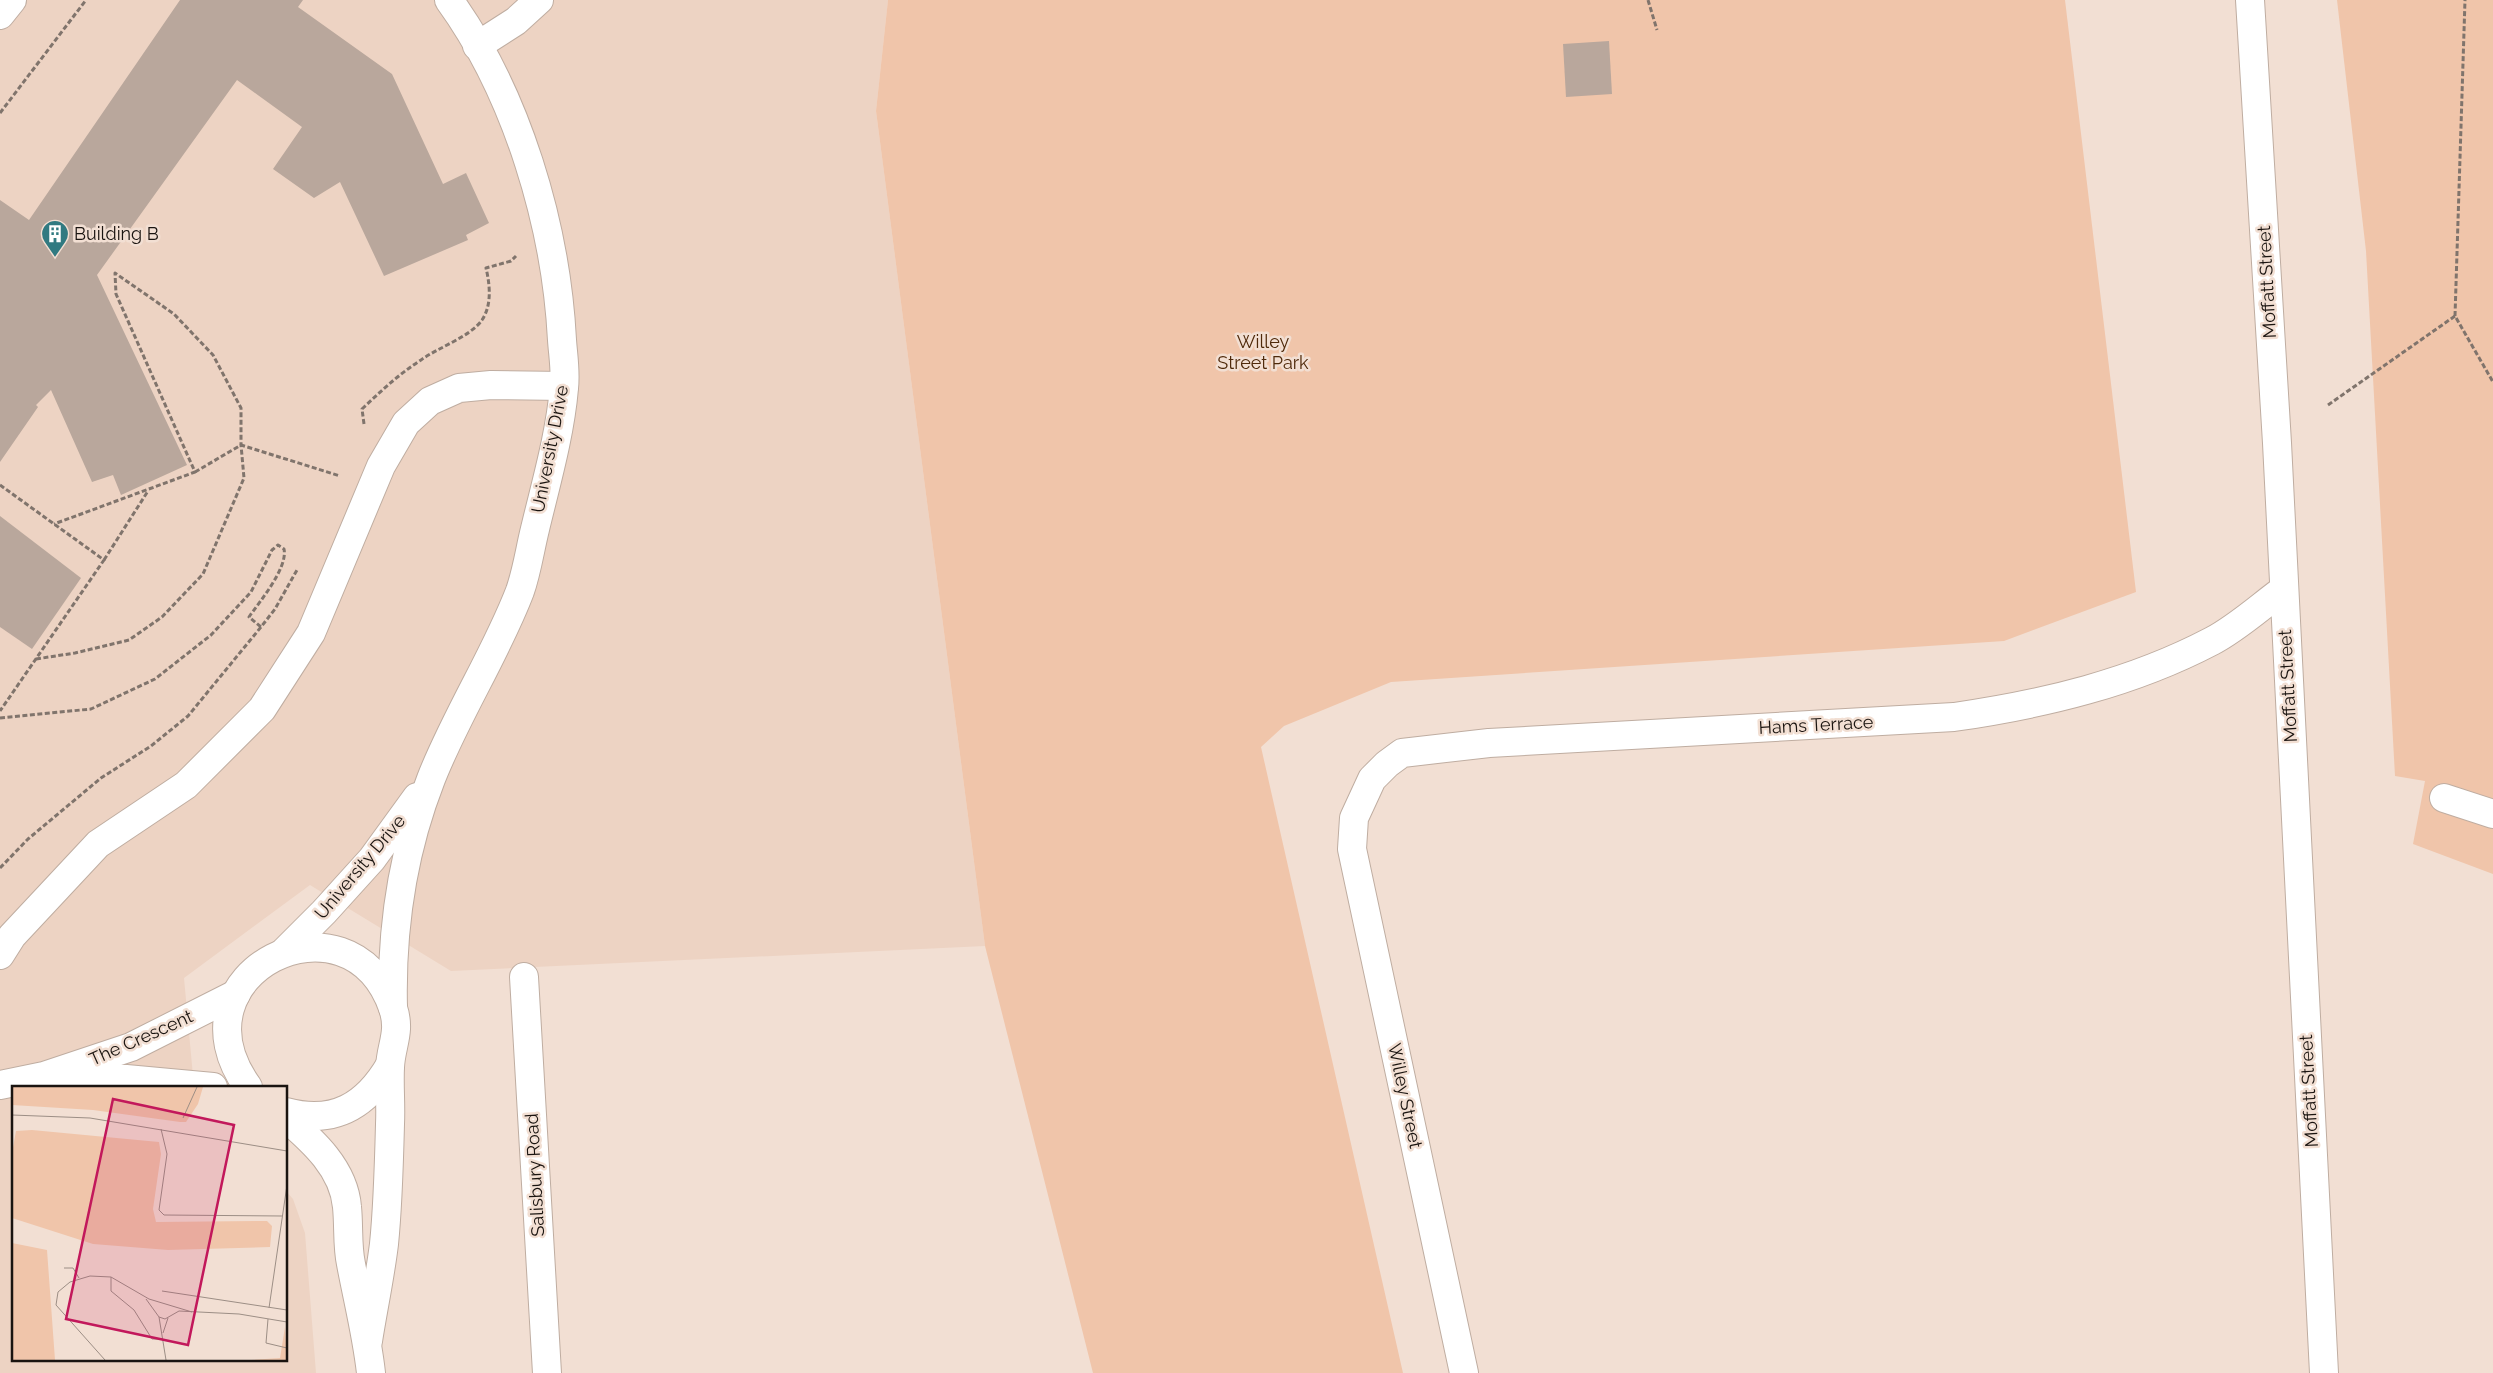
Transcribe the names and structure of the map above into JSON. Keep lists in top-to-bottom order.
{
  "streets": {
    "street": [
      "Moffatt Street",
      "University Drive",
      "Hams Terrace",
      "The Crescent",
      "Willey Street",
      "Salisbury Road"
    ]
  },
  "crossings": [
    ["Moffatt Street", "Hams Terrace"],
    ["Hams Terrace", "Willey Street"]
  ],
  "parks": ["Willey Street Park"],
  "places": {
    "building": ["Building B"]
  }
}
